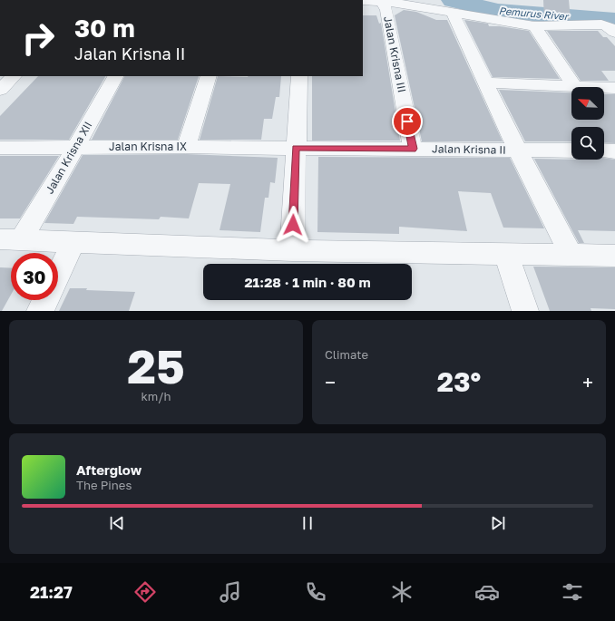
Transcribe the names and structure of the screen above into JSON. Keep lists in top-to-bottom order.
{
  "streets": {
    "street": [
      "Jalan Krisna III",
      "Jalan Krisna IX",
      "Jalan Krisna II",
      "Jalan Krisna XII"
    ]
  },
  "crossings": [
    ["Jalan Krisna III", "Jalan Krisna II"],
    ["Jalan Krisna IX", "Jalan Krisna II"],
    ["Jalan Krisna IX", "Jalan Krisna XII"]
  ],
  "water": ["Pemurus River"],
  "north": "top left",
  "page": {
    "turn": ["30 m", "Jalan Krisna II"],
    "limit": "30",
    "trip": "21:28 · 1 min · 80 m",
    "tile": [
      ["25", "km/h"],
      "Climate"
    ],
    "heat": ["−", "23°", "+"],
    "song": ["Afterglow", "The Pines"],
    "tabs": "21:27"
  }
}
